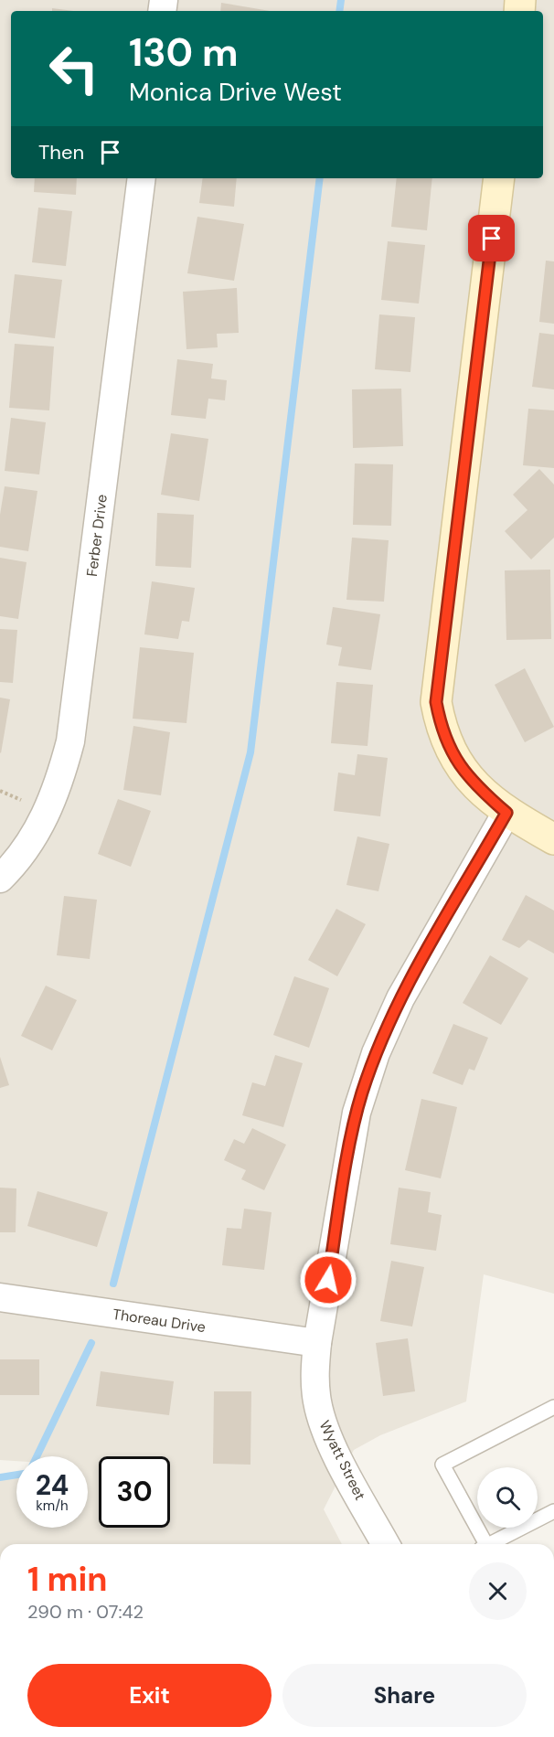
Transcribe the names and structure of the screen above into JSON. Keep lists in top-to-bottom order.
{
  "streets": {
    "street": ["Ferber Drive", "Thoreau Drive", "Wyatt Street"]
  },
  "crossings": [
    ["Thoreau Drive", "Wyatt Street"]
  ],
  "page": {
    "turn": ["130 m", "Monica Drive West"],
    "then": "Then",
    "speed": "24 km/h",
    "limit": "30",
    "heading": ["1 min", "290 m · 07:42"],
    "buttons": ["Exit", "Share"]
  }
}
